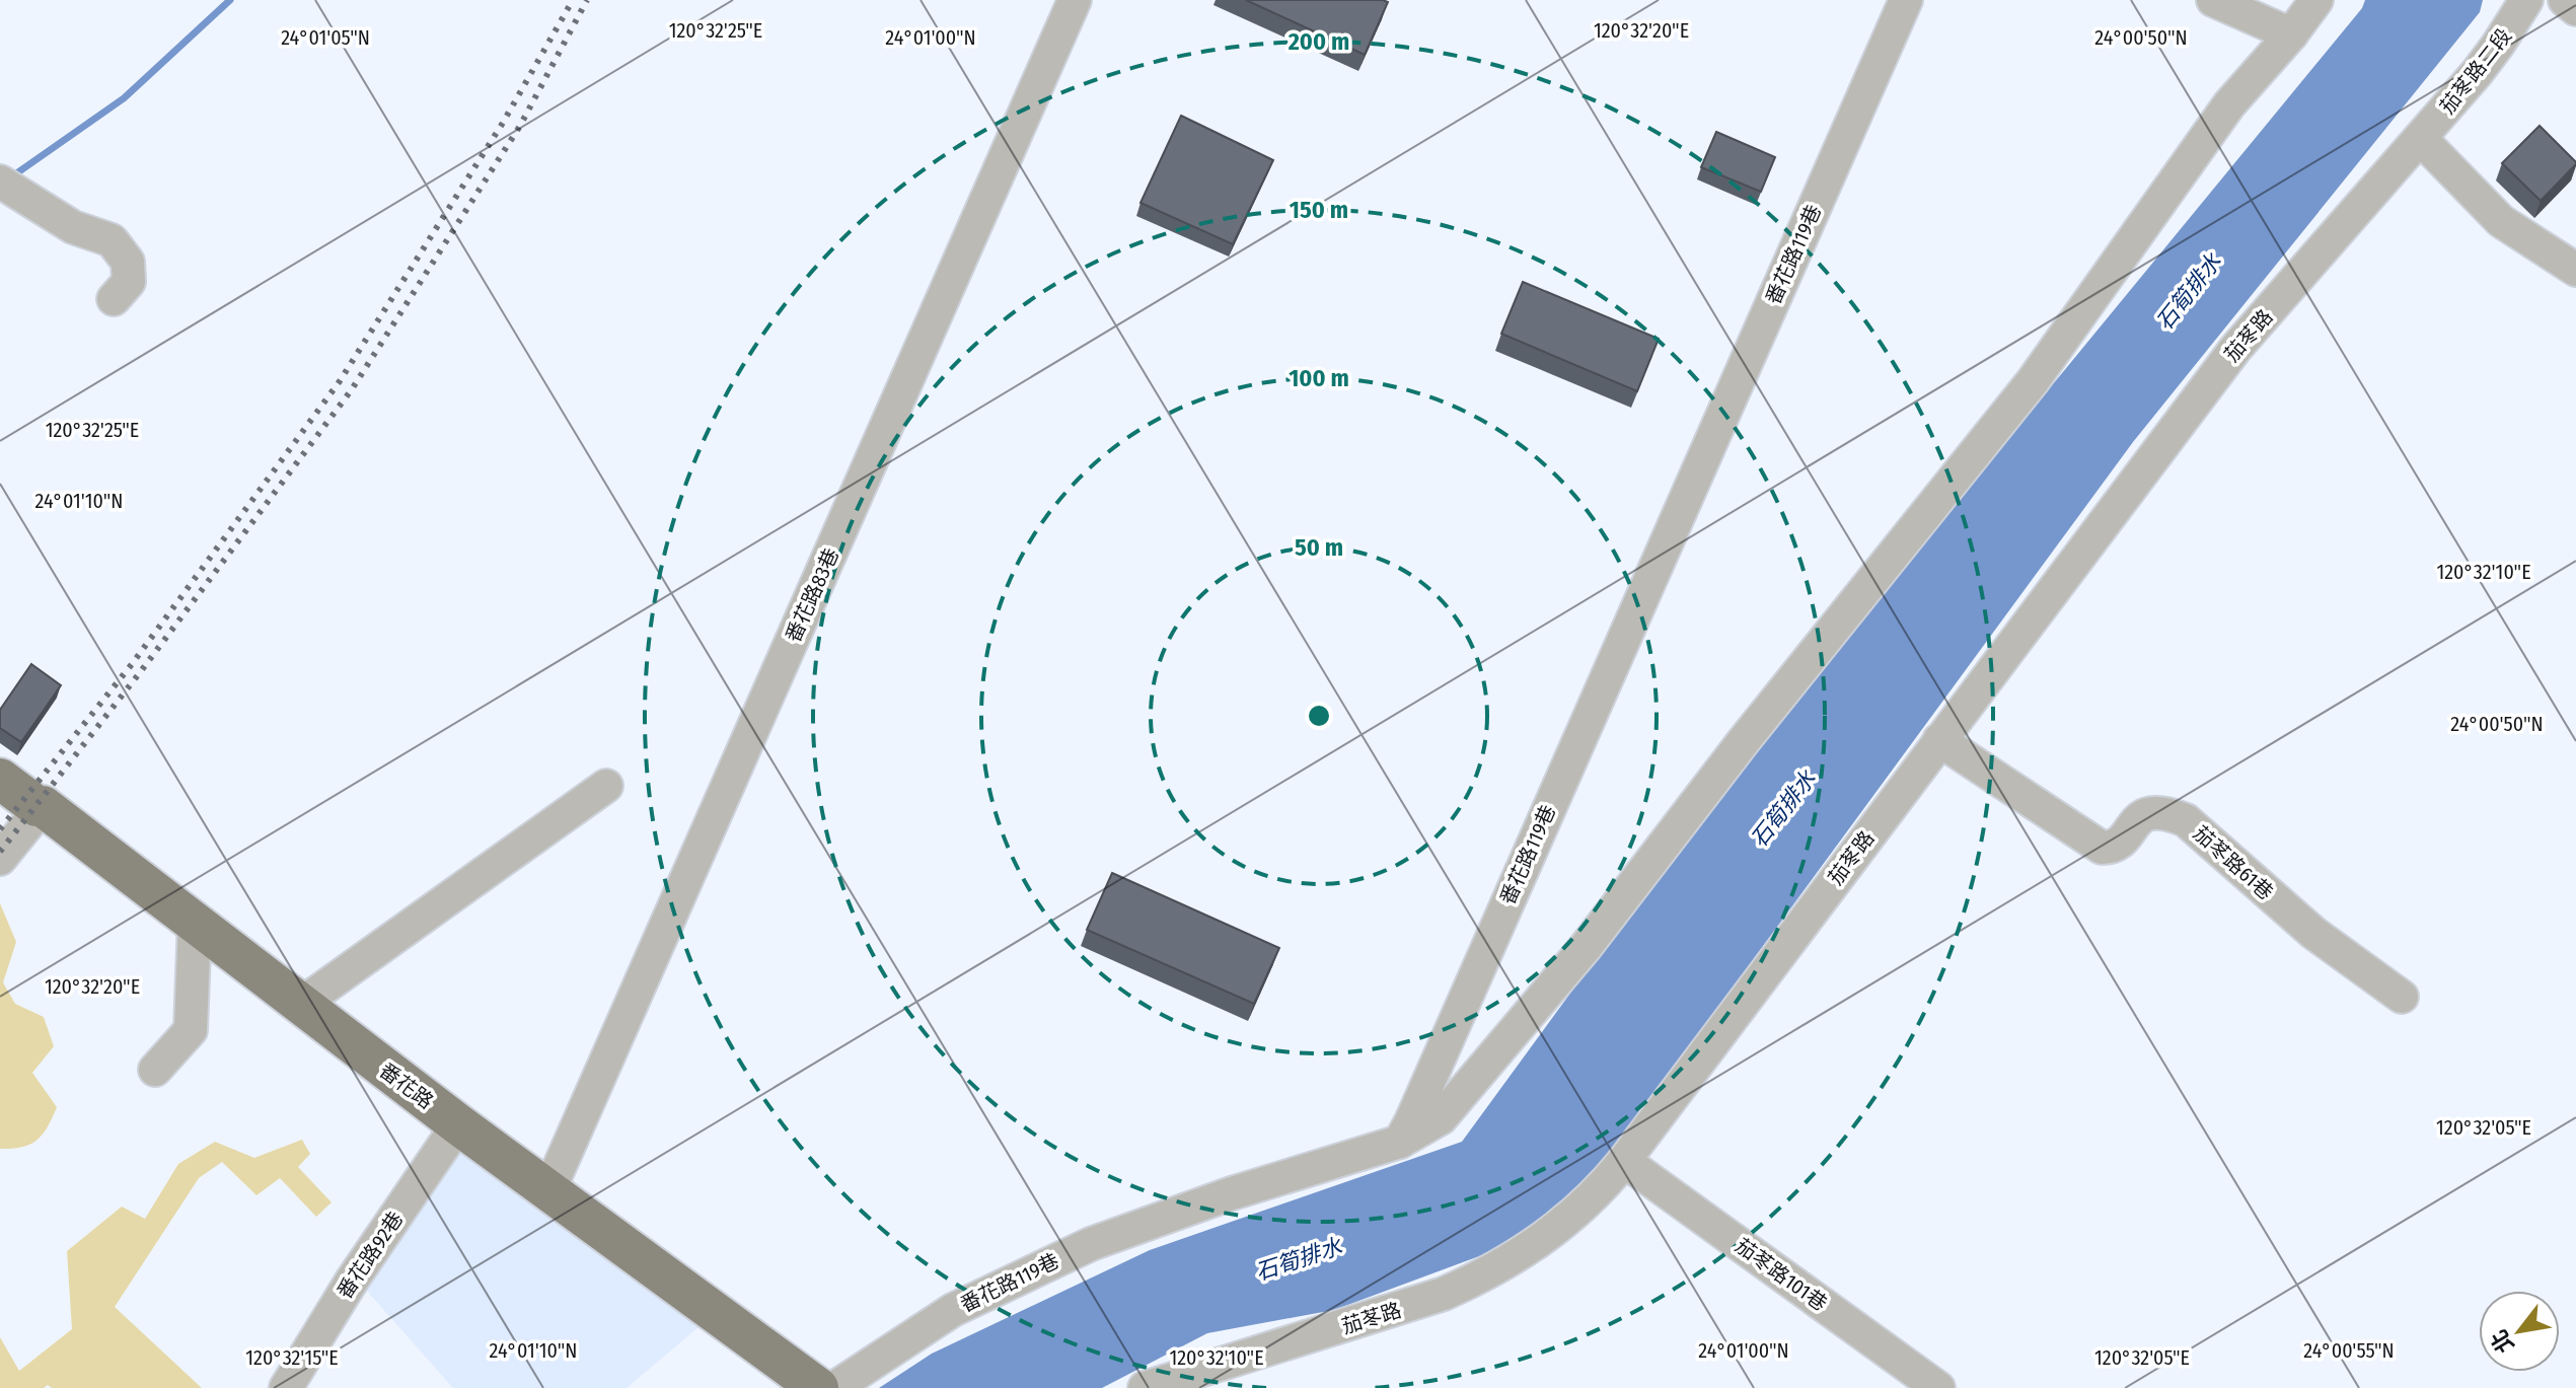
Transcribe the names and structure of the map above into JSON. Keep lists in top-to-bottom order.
{
  "streets": {
    "main road": ["番花路"],
    "street": [
      "茄苳路二段",
      "番花路119巷",
      "茄苳路",
      "番花路83巷",
      "茄苳路61巷",
      "番花路92巷",
      "茄苳路101巷"
    ]
  },
  "crossings": [
    ["茄苳路二段", "茄苳路"],
    ["茄苳路", "茄苳路61巷"],
    ["茄苳路", "茄苳路101巷"],
    ["番花路83巷", "番花路"],
    ["番花路", "番花路92巷"]
  ],
  "water": ["石筍排水"],
  "north": "bottom left",
  "coordinates": [
    "120°32'25\"E",
    "120°32'20\"E",
    "24°01'05\"N",
    "24°01'00\"N",
    "24°00'50\"N",
    "24°01'10\"N",
    "120°32'10\"E",
    "120°32'05\"E",
    "24°00'55\"N",
    "120°32'15\"E"
  ],
  "rings": [
    "200 m",
    "150 m",
    "100 m",
    "50 m"
  ]
}
